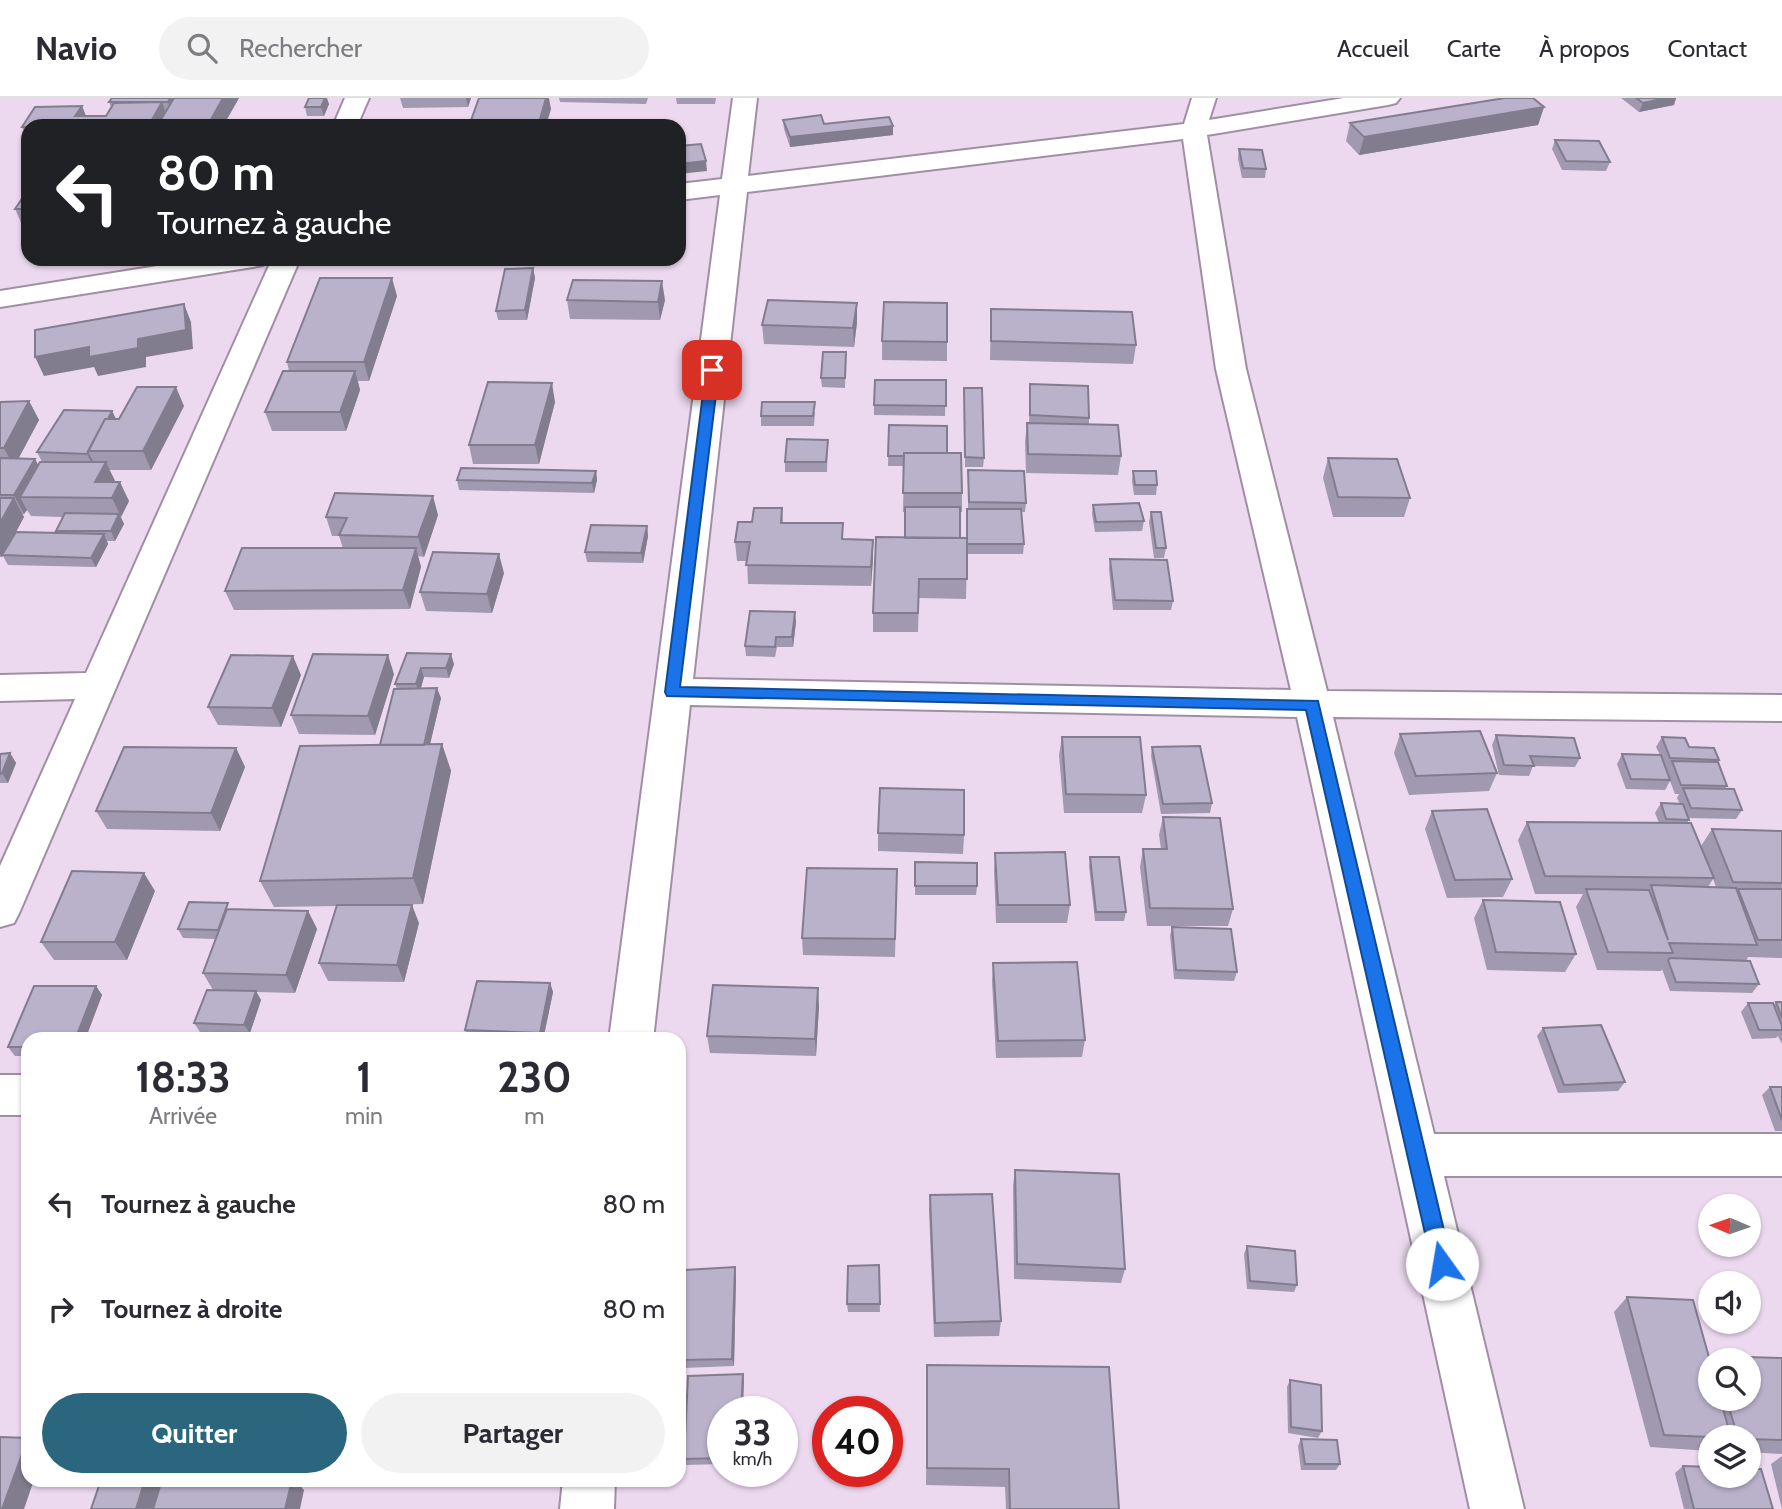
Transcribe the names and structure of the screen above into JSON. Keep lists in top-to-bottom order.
{
  "north": "left",
  "page": {
    "header": "Navio",
    "search": "Rechercher",
    "nav": [
      "Accueil",
      "Carte",
      "À propos",
      "Contact"
    ],
    "turn": ["80 m", "Tournez à gauche"],
    "eta": [
      "18:33",
      "Arrivée",
      "1",
      "min",
      "230",
      "m"
    ],
    "list": [
      {
        "name": "Tournez à gauche",
        "value": "80 m"
      },
      {
        "name": "Tournez à droite",
        "value": "80 m"
      }
    ],
    "buttons": ["Quitter", "Partager"],
    "speed": "33 km/h",
    "limit": "40"
  }
}
